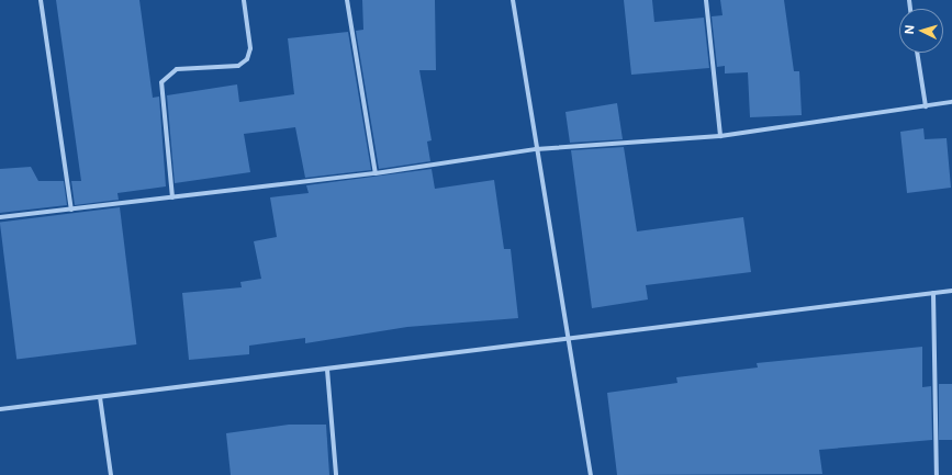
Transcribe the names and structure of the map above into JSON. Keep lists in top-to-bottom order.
{
  "north": "left"
}
